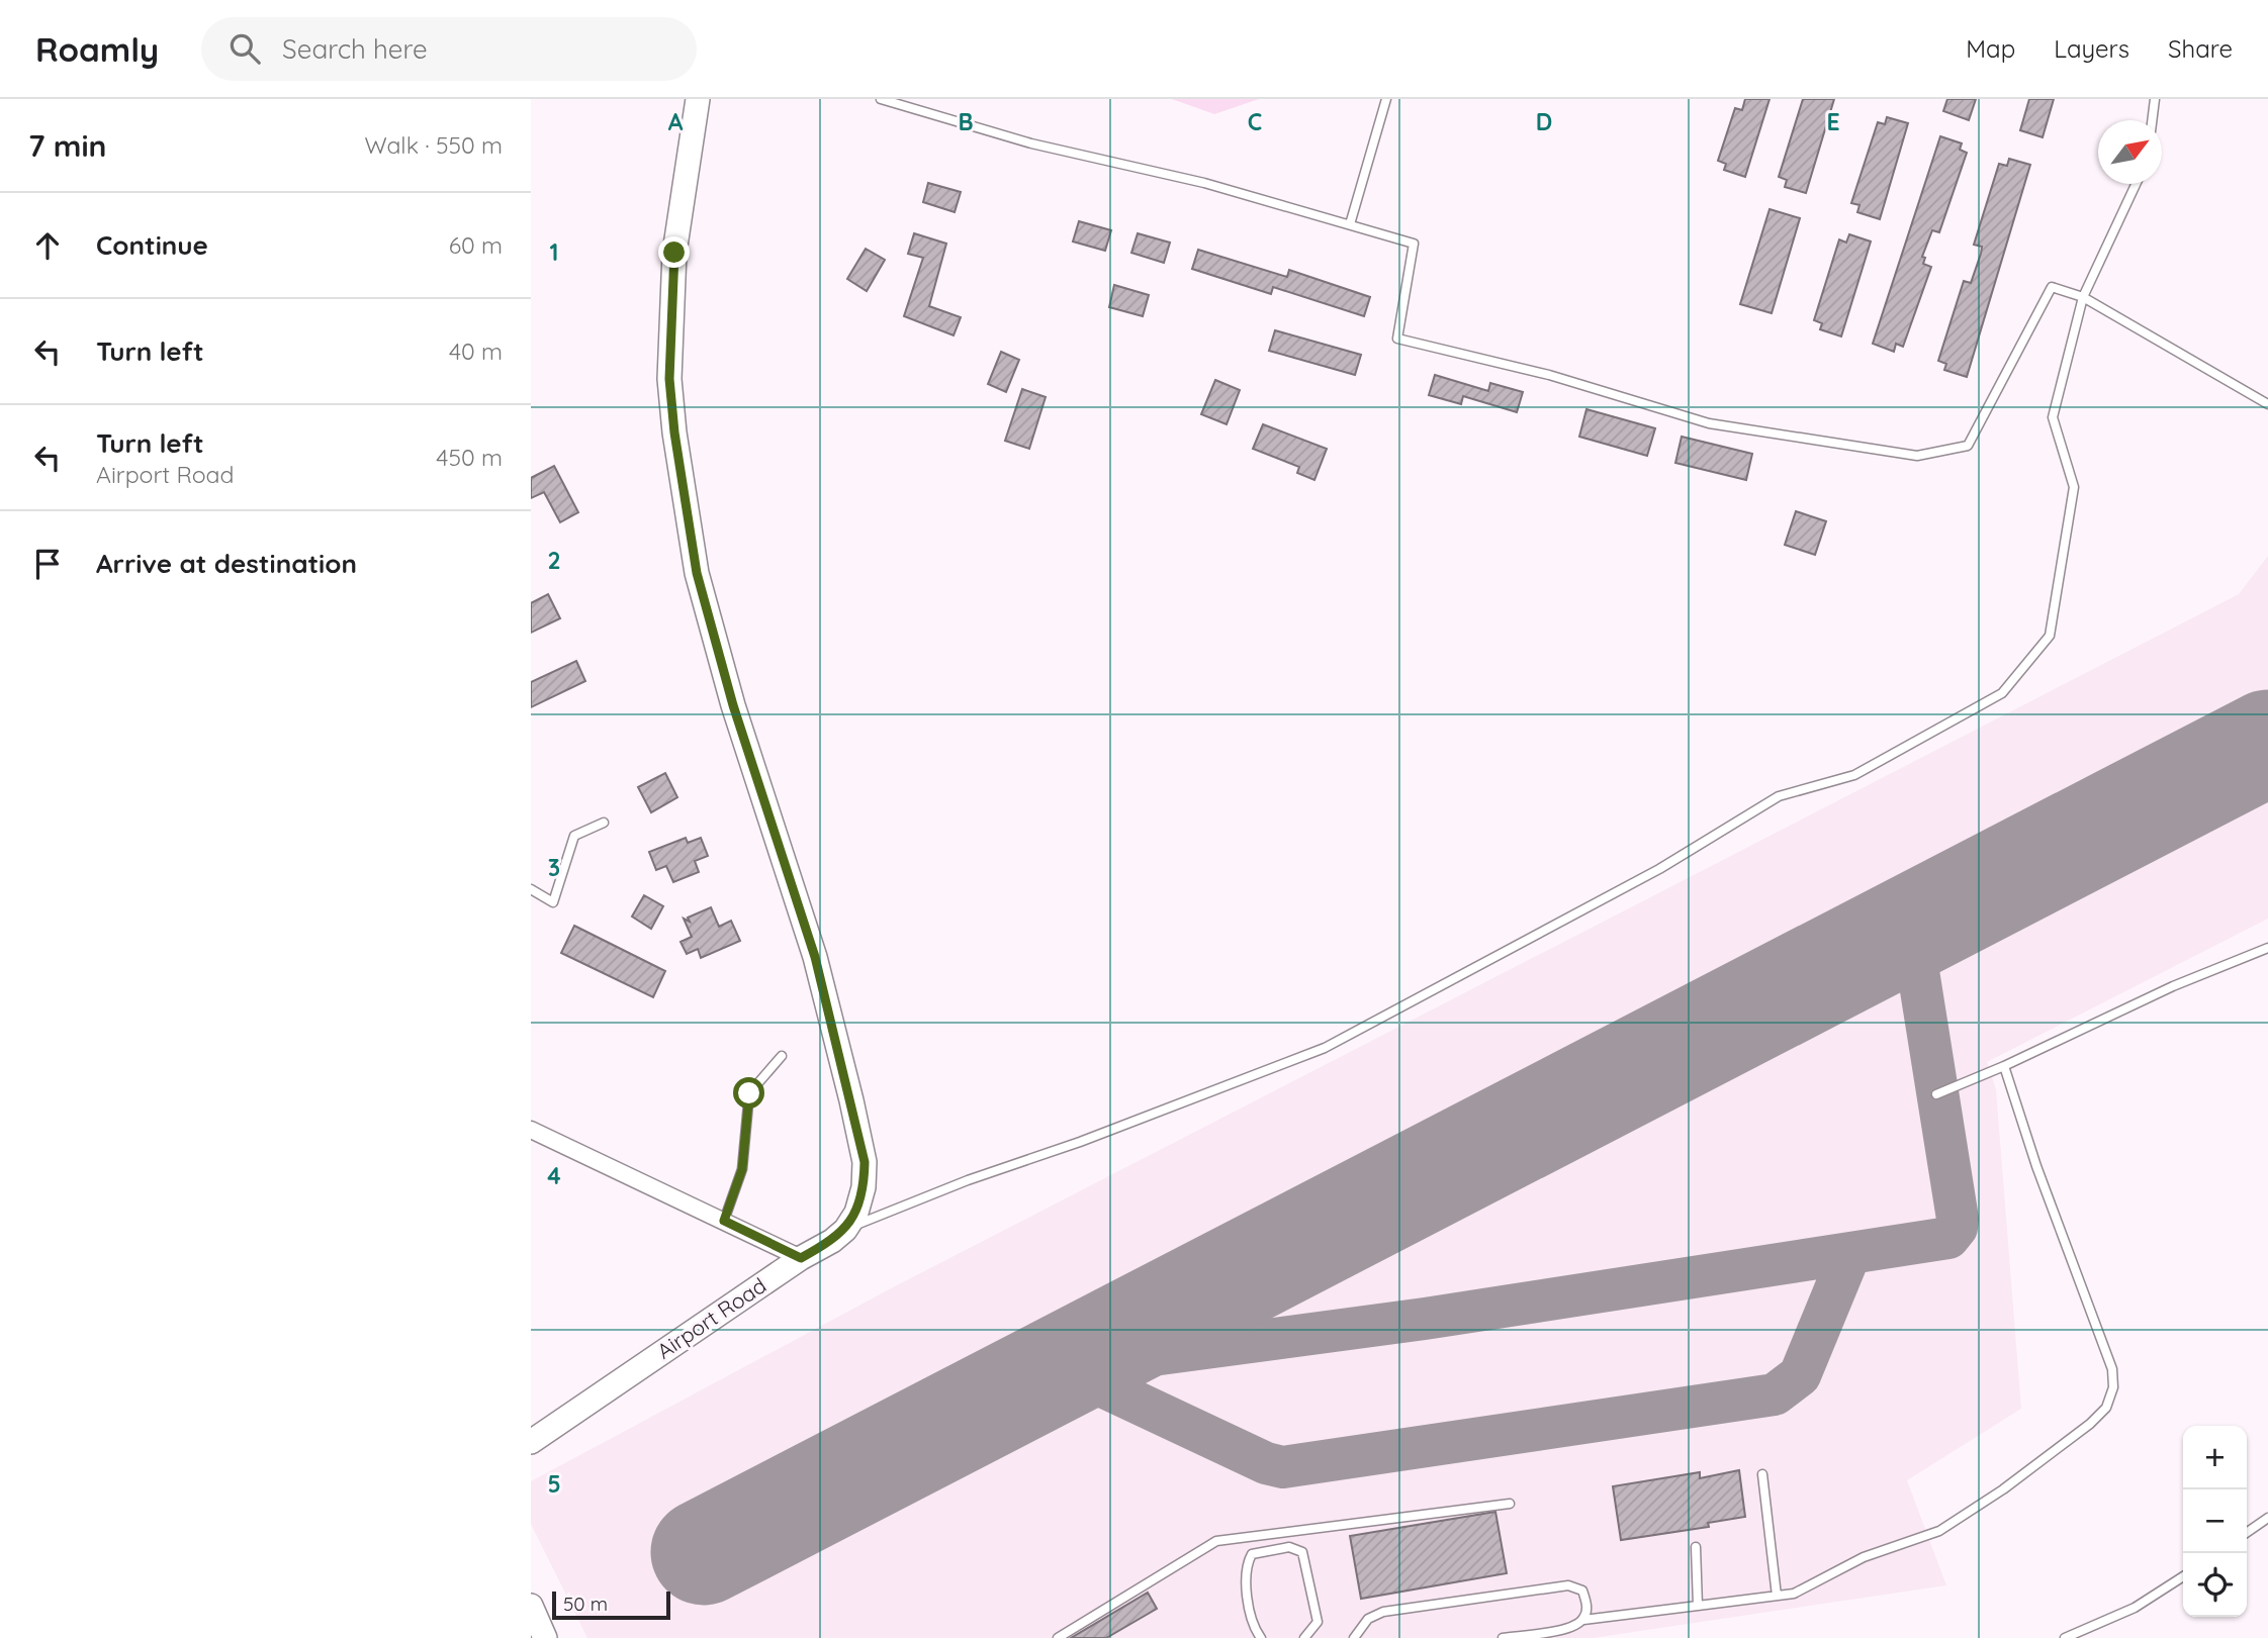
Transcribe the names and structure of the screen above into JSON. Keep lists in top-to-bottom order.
{
  "streets": {
    "main road": ["Airport Road"]
  },
  "scale_bar": "50 m",
  "north": "top right",
  "page": {
    "header": "Roamly",
    "search": "Search here",
    "nav": ["Map", "Layers", "Share"],
    "heading": ["7 min", "Walk · 550 m"],
    "list": [
      ["Continue", "60 m"],
      ["Turn left", "40 m"],
      ["Turn left", "Airport Road", "450 m"],
      "Arrive at destination"
    ],
    "map_buttons": ["+", "−"],
    "scale": "50 m"
  },
  "grid": {
    "columns": [
      "A",
      "B",
      "C",
      "D",
      "E"
    ],
    "rows": [
      "1",
      "2",
      "3",
      "4",
      "5"
    ]
  }
}
